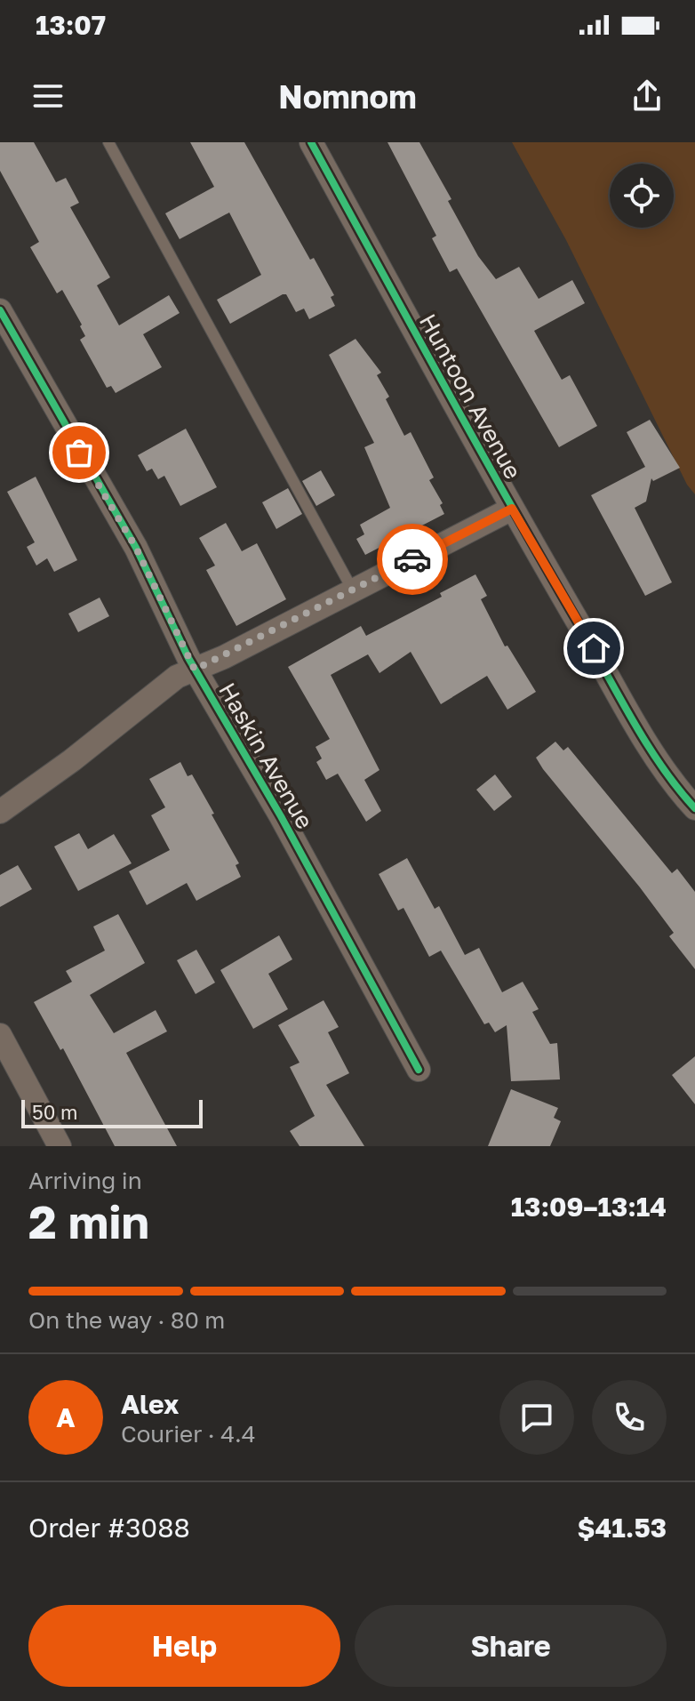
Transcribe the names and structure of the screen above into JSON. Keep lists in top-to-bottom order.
{
  "streets": {
    "street": ["Huntoon Avenue", "Haskin Avenue"]
  },
  "scale_bar": "50 m",
  "page": {
    "status": "13:07",
    "header": "Nomnom",
    "scale": "50 m",
    "heading": ["2 min", "Arriving in", "13:09–13:14"],
    "panel": [
      "Alex",
      "Courier · 4.4",
      "Order #3088",
      "$41.53"
    ],
    "bar": "On the way · 80 m",
    "round": "A",
    "buttons": ["Help", "Share"]
  }
}
